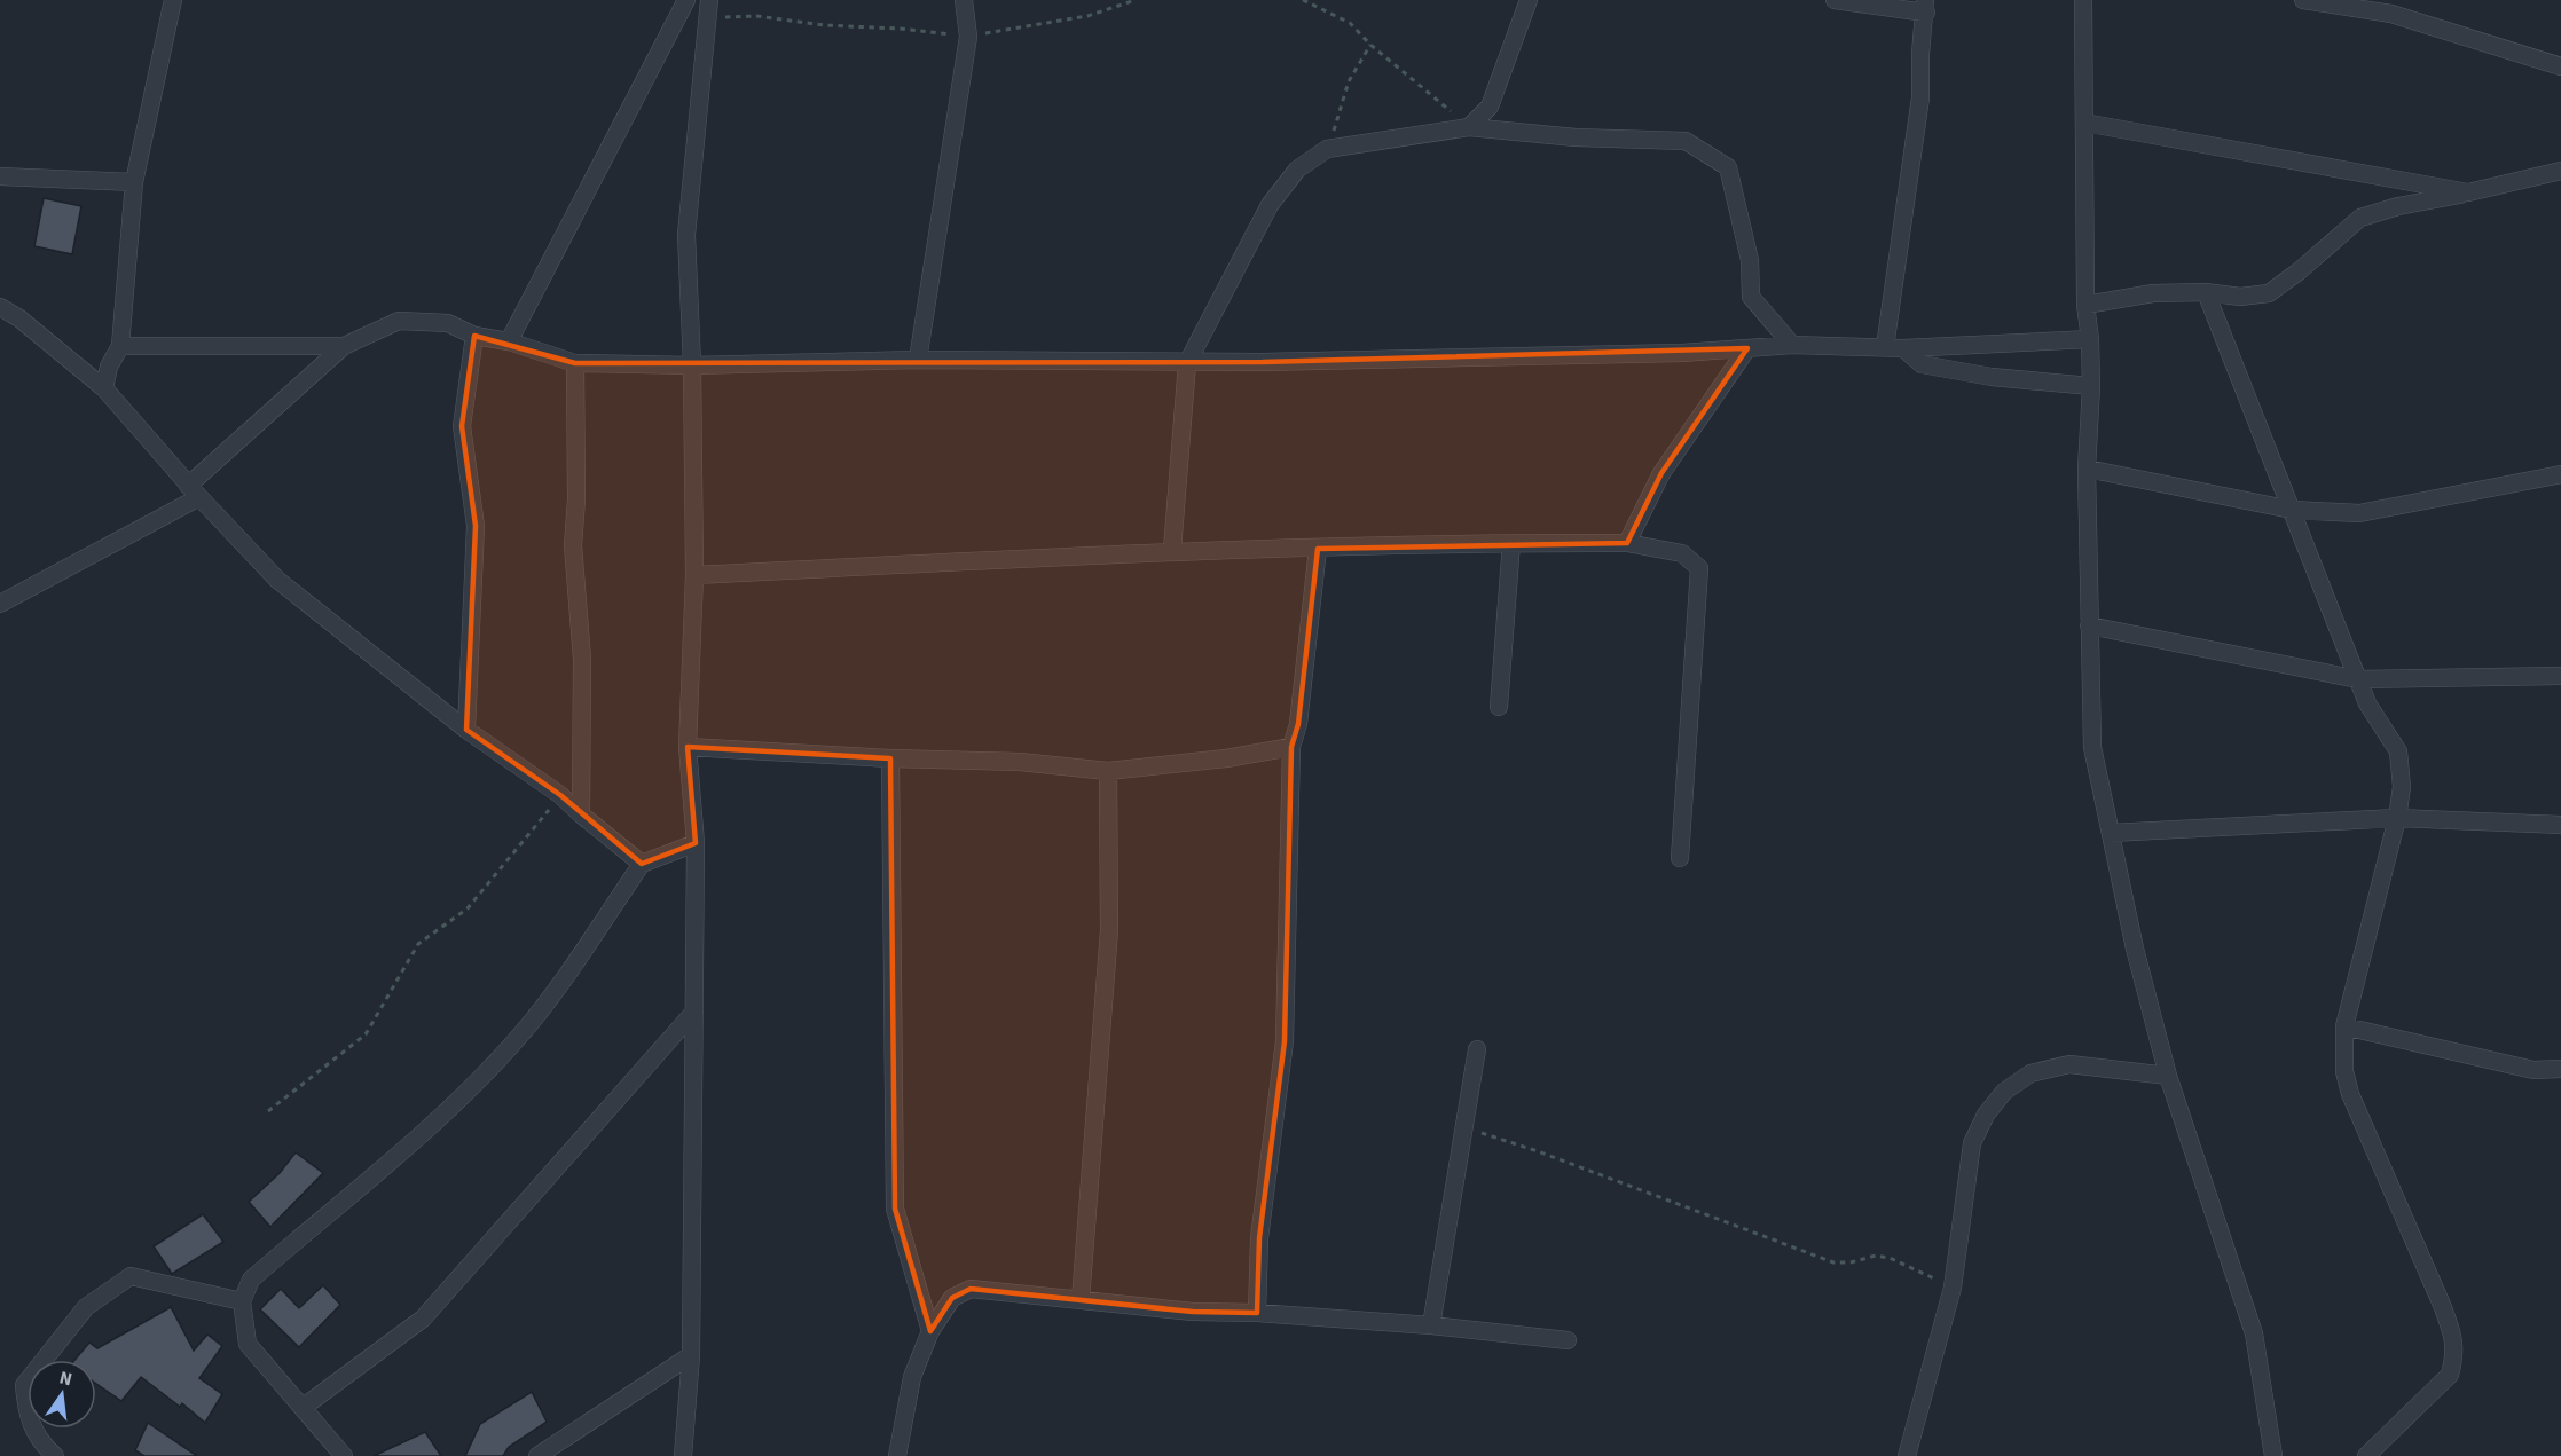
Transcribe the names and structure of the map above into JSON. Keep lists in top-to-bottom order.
{
  "north": "top"
}
